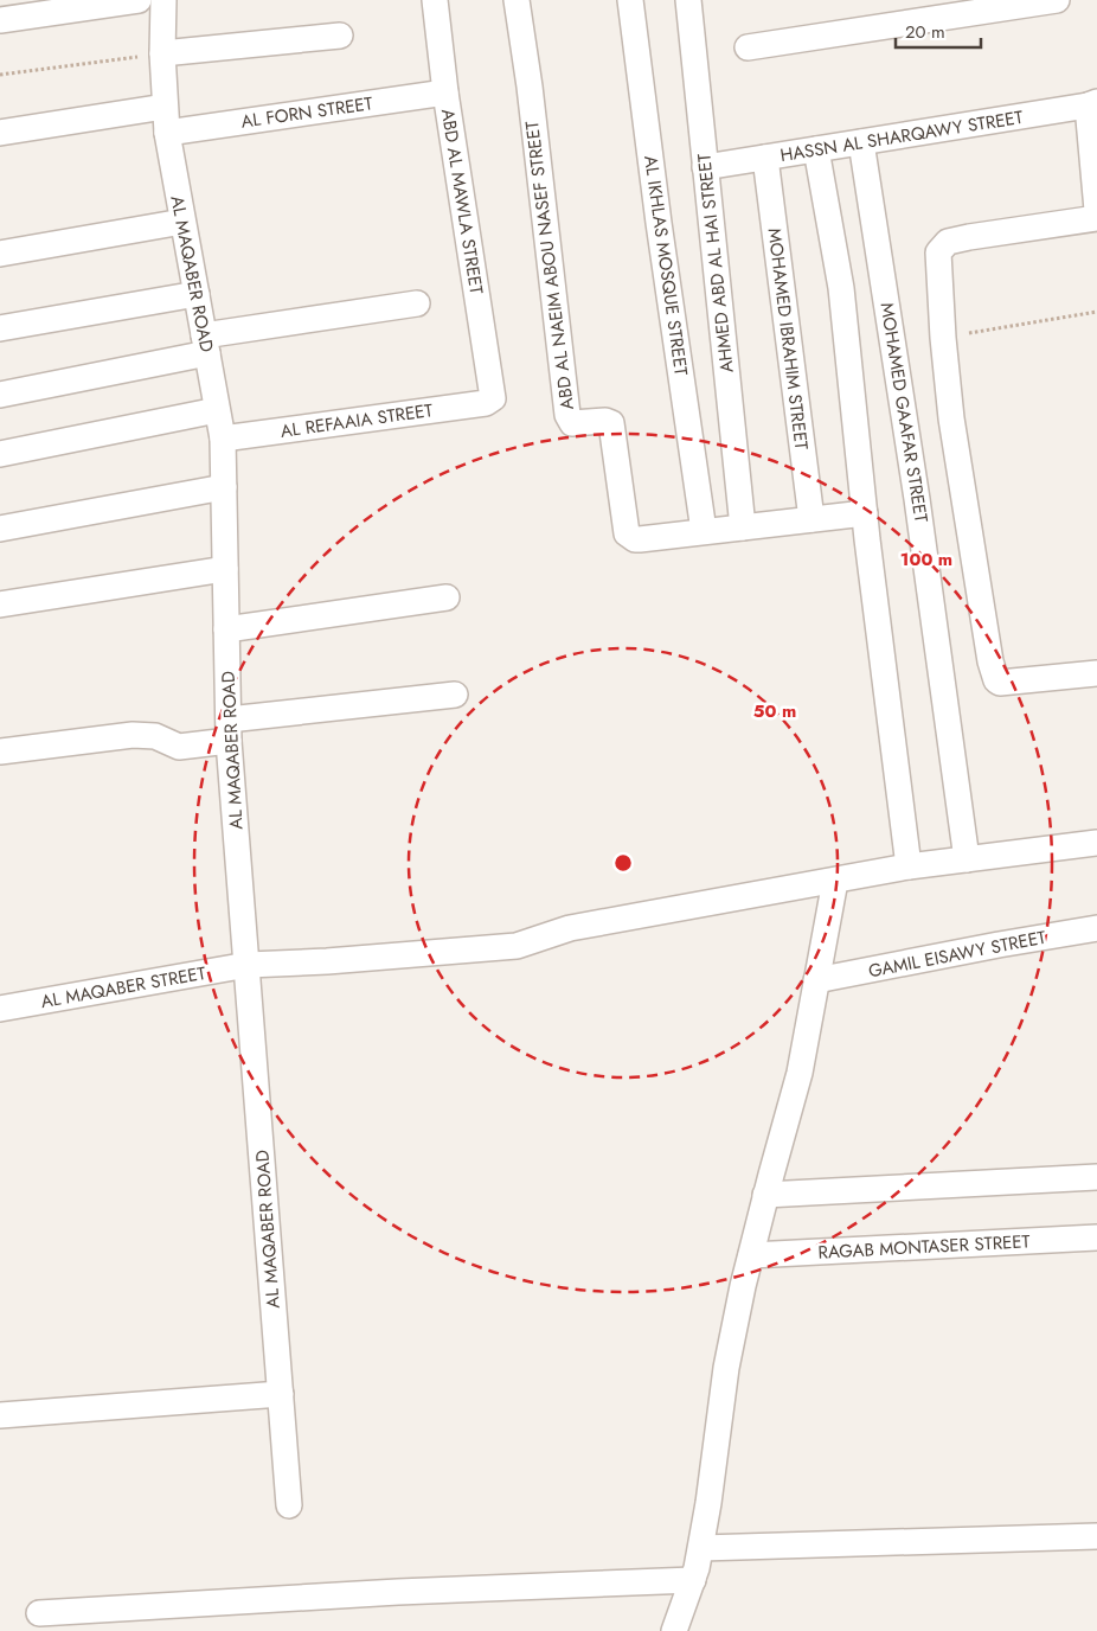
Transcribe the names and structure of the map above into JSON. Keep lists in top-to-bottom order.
{
  "streets": {
    "street": [
      "AL FORN STREET",
      "HASSN AL SHARQAWY STREET",
      "ABD AL MAWLA STREET",
      "AHMED ABD AL HAI STREET",
      "ABD AL NAEIM ABOU NASEF STREET",
      "AL IKHLAS MOSQUE STREET",
      "AL MAQABER ROAD",
      "MOHAMED IBRAHIM STREET",
      "MOHAMED GAAFAR STREET",
      "AL REFAAIA STREET",
      "GAMIL EISAWY STREET",
      "AL MAQABER STREET",
      "RAGAB MONTASER STREET"
    ]
  },
  "crossings": [
    ["AL FORN STREET", "ABD AL MAWLA STREET"],
    ["AL FORN STREET", "AL MAQABER ROAD"],
    ["HASSN AL SHARQAWY STREET", "AHMED ABD AL HAI STREET"],
    ["HASSN AL SHARQAWY STREET", "MOHAMED IBRAHIM STREET"],
    ["HASSN AL SHARQAWY STREET", "MOHAMED GAAFAR STREET"],
    ["ABD AL MAWLA STREET", "AL REFAAIA STREET"],
    ["AHMED ABD AL HAI STREET", "ABD AL NAEIM ABOU NASEF STREET"],
    ["ABD AL NAEIM ABOU NASEF STREET", "AL IKHLAS MOSQUE STREET"],
    ["ABD AL NAEIM ABOU NASEF STREET", "MOHAMED IBRAHIM STREET"],
    ["AL MAQABER ROAD", "AL REFAAIA STREET"],
    ["AL MAQABER ROAD", "AL MAQABER STREET"],
    ["MOHAMED GAAFAR STREET", "AL MAQABER STREET"]
  ],
  "scale_bar": "20 m",
  "rings": ["100 m", "50 m"]
}
